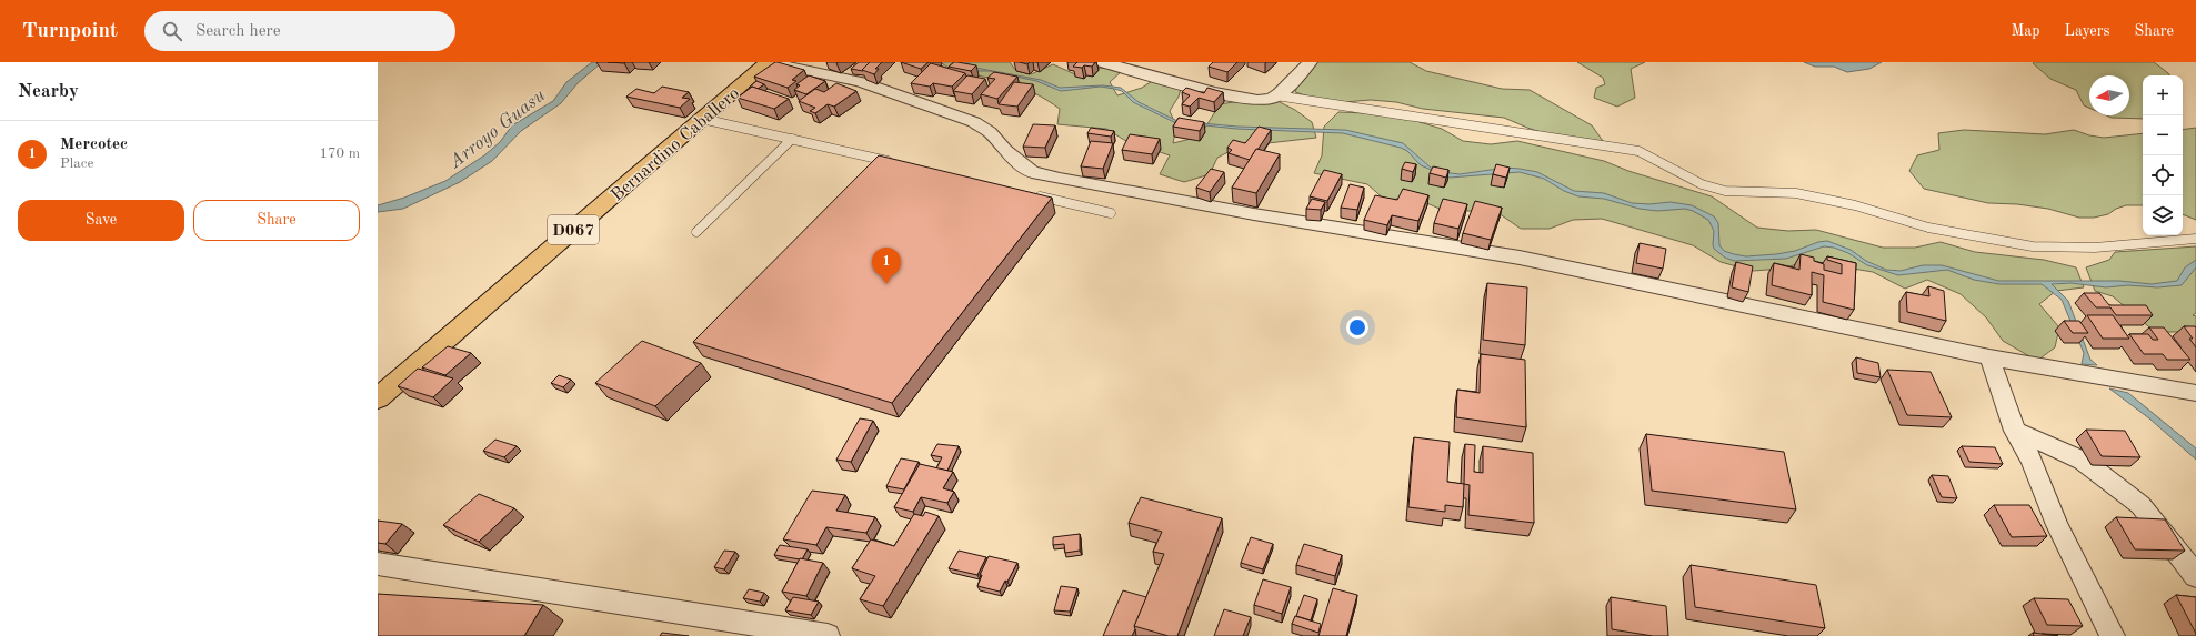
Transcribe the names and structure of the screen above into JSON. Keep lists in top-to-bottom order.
{
  "streets": {
    "main road": ["Bernardino Caballero", "D067"]
  },
  "water": ["Arroyo Guasu"],
  "north": "left",
  "page": {
    "header": "Turnpoint",
    "search": "Search here",
    "nav": ["Map", "Layers", "Share"],
    "heading": "Nearby",
    "map_buttons": ["+", "−"],
    "list": [
      {
        "mark": "1",
        "name": "Mercotec",
        "note": "Place",
        "value": "170 m"
      }
    ],
    "buttons": ["Save", "Share"],
    "pins": "1"
  }
}
